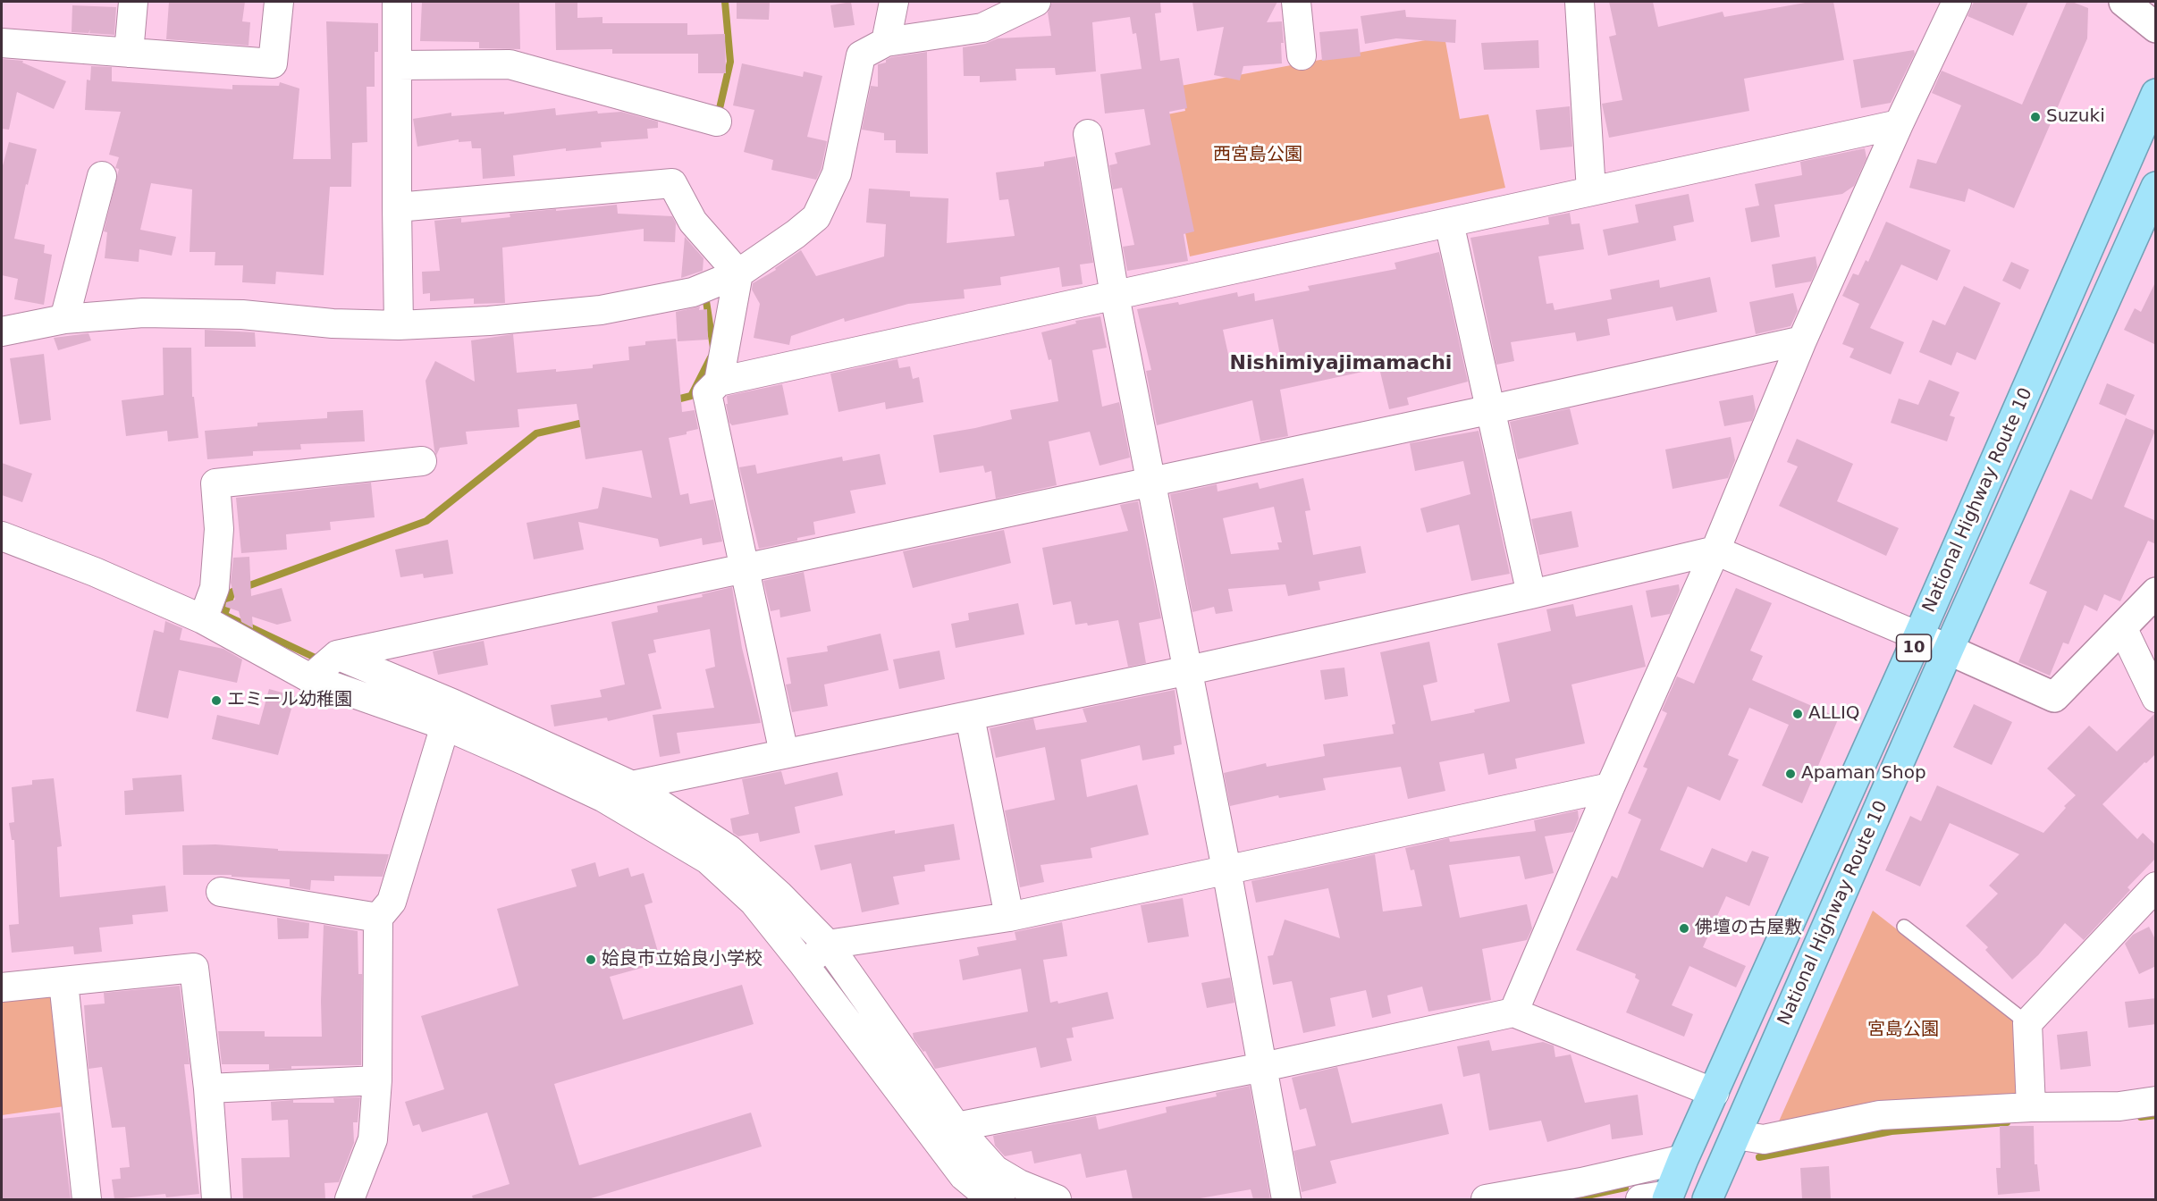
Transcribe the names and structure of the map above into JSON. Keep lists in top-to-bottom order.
{
  "streets": {
    "highway": ["National Highway Route 10", "10"]
  },
  "districts": ["Nishimiyajimamachi"],
  "parks": ["西宮島公園", "宮島公園"],
  "places": [
    "Suzuki",
    "エミール幼稚園",
    "ALLIQ",
    "Apaman Shop",
    "佛壇の古屋敷",
    "姶良市立姶良小学校"
  ]
}
